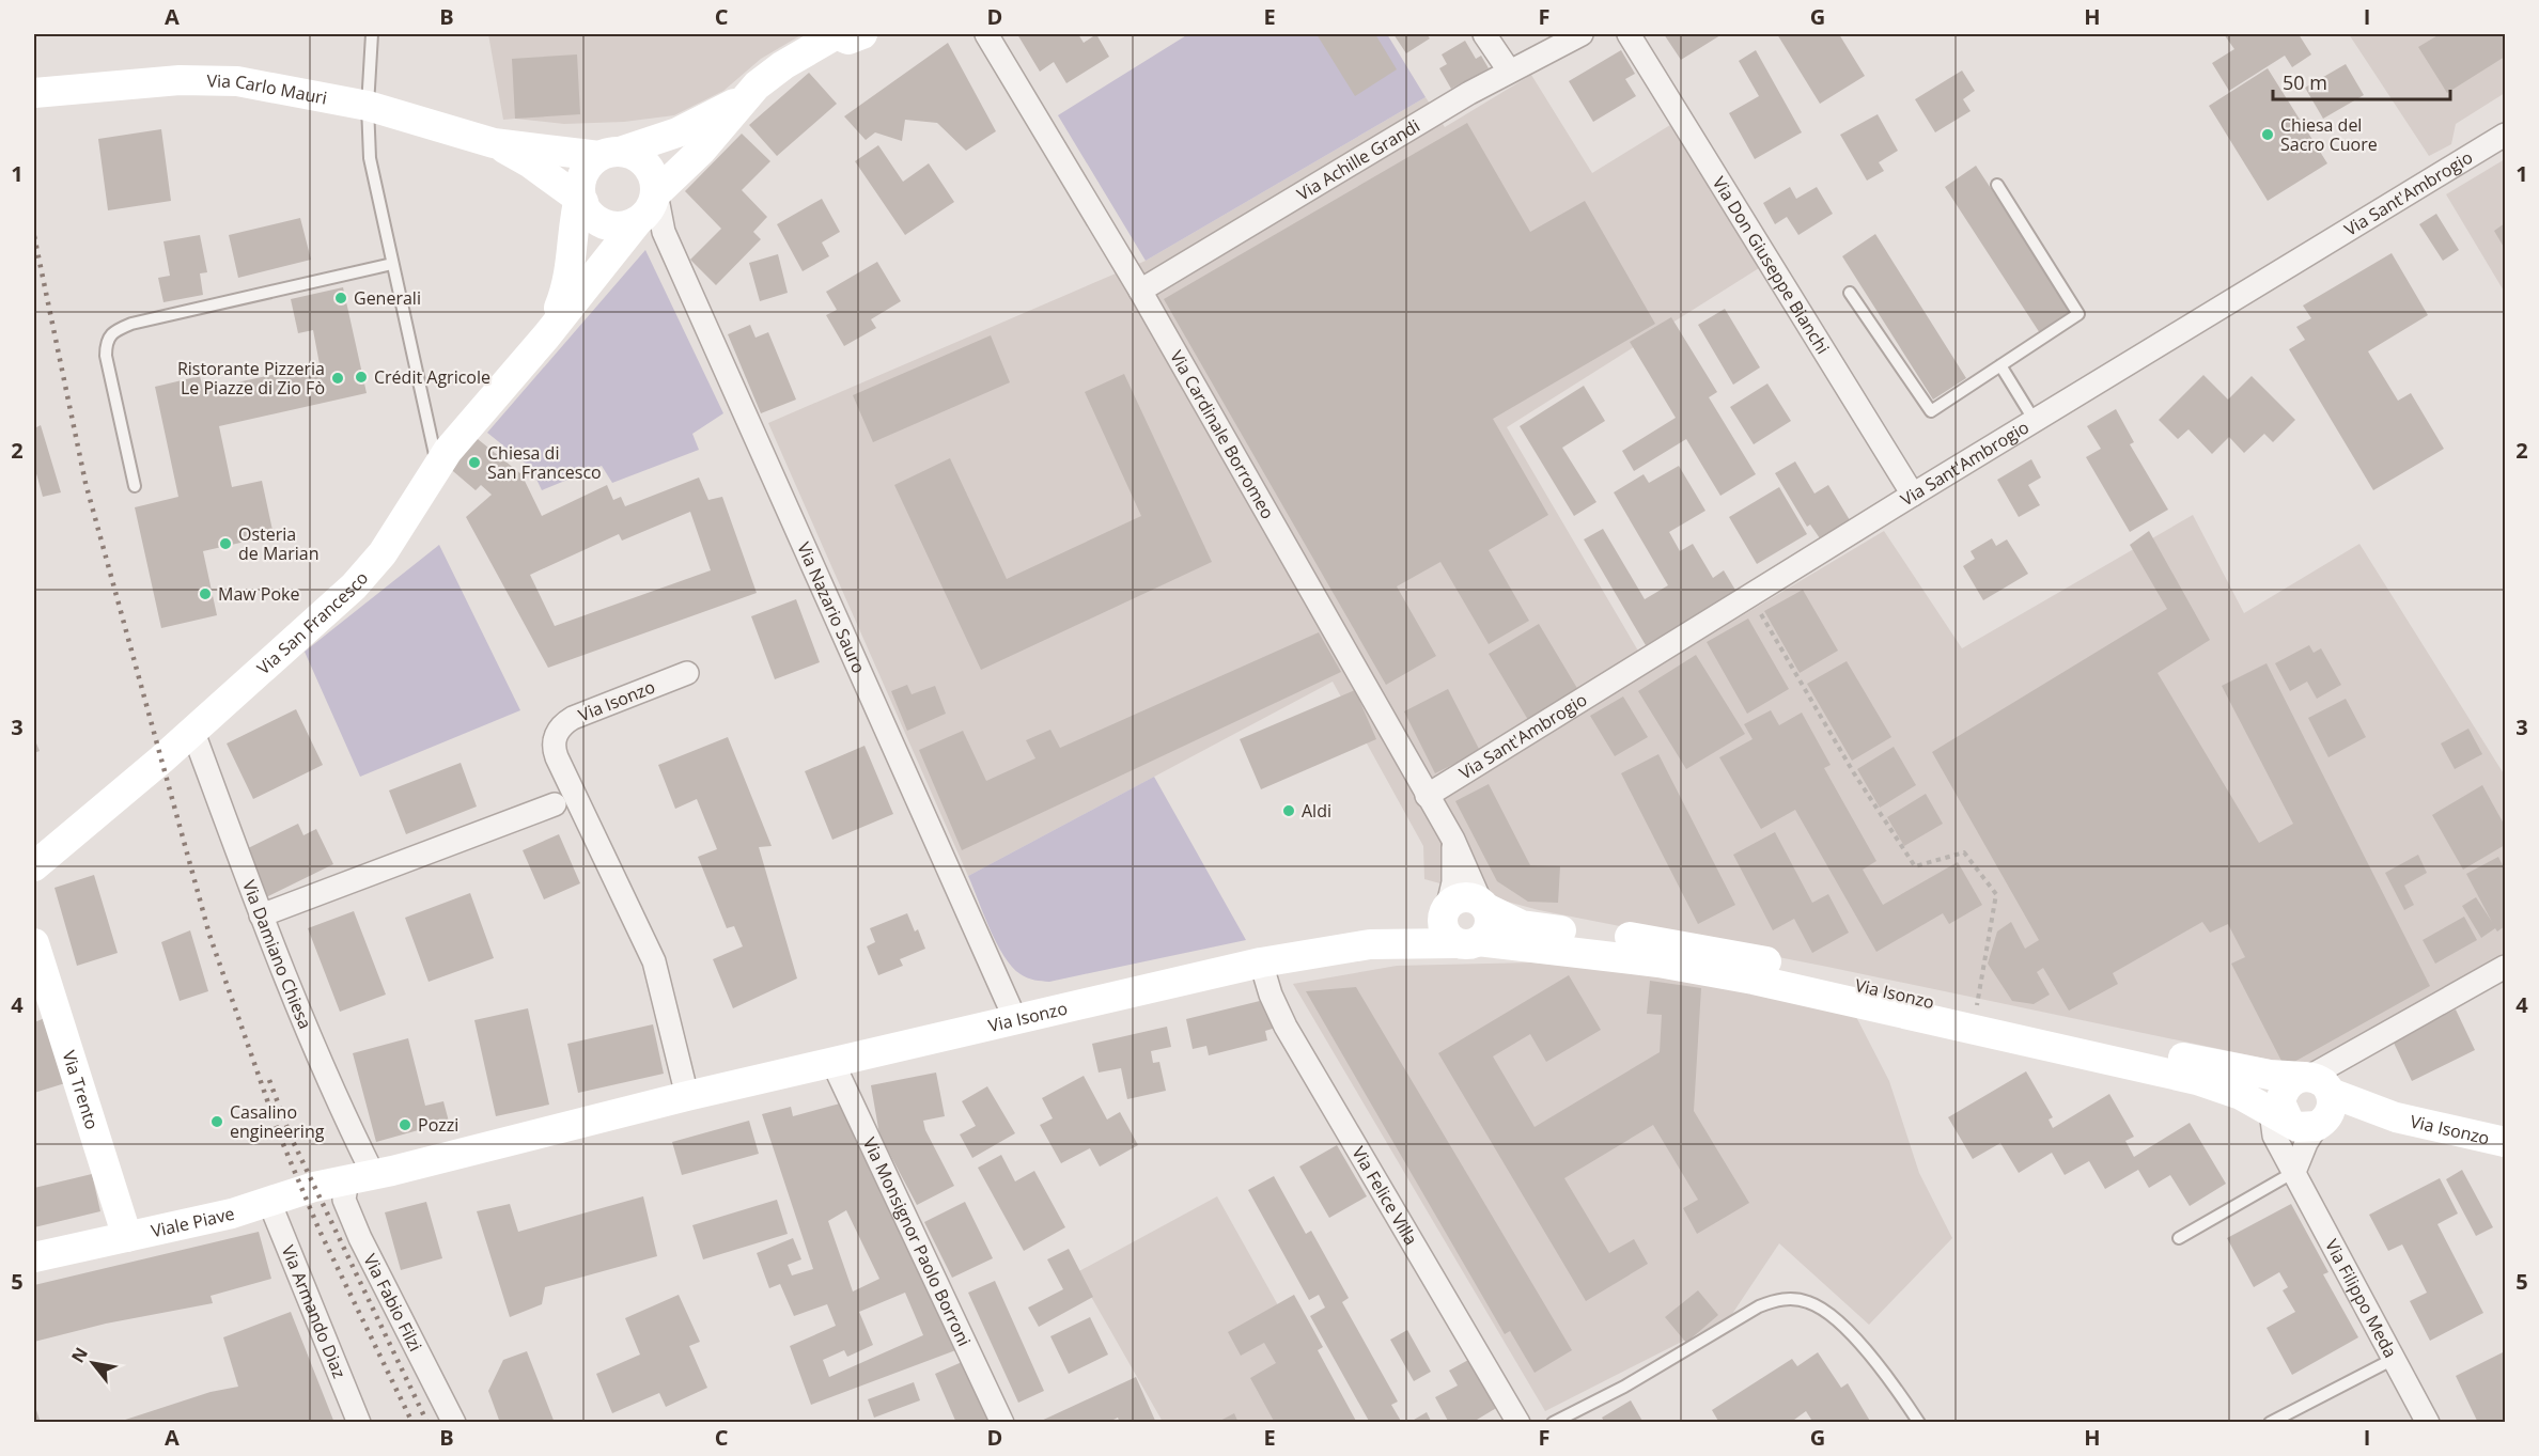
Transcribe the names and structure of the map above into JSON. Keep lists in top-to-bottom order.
{
  "streets": {
    "street": [
      "Via Carlo Mauri",
      "Via Achille Grandi",
      "Via Sant'Ambrogio",
      "Via Don Giuseppe Bianchi",
      "Via Cardinale Borromeo",
      "Via Nazario Sauro",
      "Via San Francesco",
      "Via Isonzo",
      "Via Damiano Chiesa",
      "Via Trento",
      "Via Felice Villa",
      "Viale Piave",
      "Via Monsignor Paolo Borroni",
      "Via Filippo Meda",
      "Via Fabio Filzi",
      "Via Armando Diaz"
    ]
  },
  "crossings": [
    ["Via Carlo Mauri", "Via Nazario Sauro"],
    ["Via Carlo Mauri", "Via San Francesco"],
    ["Via Achille Grandi", "Via Cardinale Borromeo"],
    ["Via Sant'Ambrogio", "Via Don Giuseppe Bianchi"],
    ["Via Sant'Ambrogio", "Via Cardinale Borromeo"],
    ["Via Cardinale Borromeo", "Via Isonzo"],
    ["Via Nazario Sauro", "Via San Francesco"],
    ["Via Nazario Sauro", "Via Isonzo"],
    ["Via San Francesco", "Via Damiano Chiesa"],
    ["Via Isonzo", "Via Damiano Chiesa"],
    ["Via Isonzo", "Via Felice Villa"],
    ["Via Isonzo", "Viale Piave"],
    ["Via Isonzo", "Via Monsignor Paolo Borroni"],
    ["Via Isonzo", "Via Filippo Meda"],
    ["Via Isonzo", "Via Fabio Filzi"],
    ["Via Damiano Chiesa", "Viale Piave"],
    ["Via Damiano Chiesa", "Via Fabio Filzi"],
    ["Via Trento", "Viale Piave"],
    ["Viale Piave", "Via Fabio Filzi"],
    ["Viale Piave", "Via Armando Diaz"]
  ],
  "places": [
    "Chiesa del Sacro Cuore",
    "Generali",
    "Crédit Agricole",
    "Ristorante Pizzeria Le Piazze di Zio Fò",
    "Chiesa di San Francesco",
    "Osteria de Marian",
    "Maw Poke",
    "Aldi",
    "Casalino engineering",
    "Pozzi"
  ],
  "scale_bar": "50 m",
  "north": "top left",
  "grid": {
    "columns": [
      "A",
      "B",
      "C",
      "D",
      "E",
      "F",
      "G",
      "H",
      "I"
    ],
    "rows": [
      "1",
      "2",
      "3",
      "4",
      "5"
    ]
  }
}
